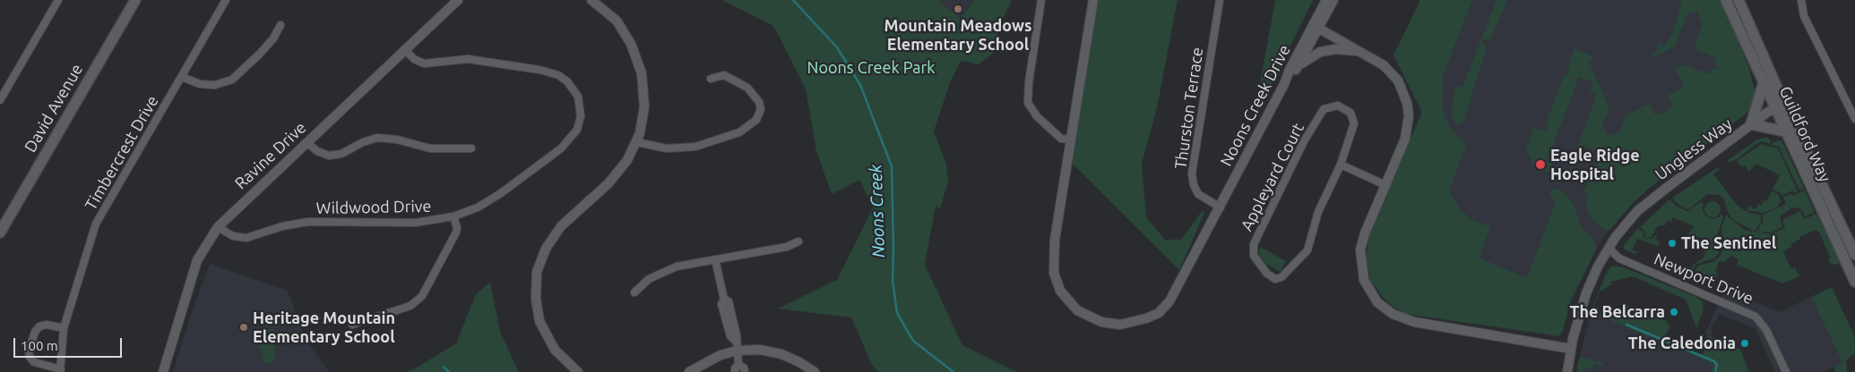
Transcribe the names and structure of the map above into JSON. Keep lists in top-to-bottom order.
{
  "streets": {
    "main road": ["David Avenue", "Guildford Way"],
    "street": [
      "Noons Creek Drive",
      "Thurston Terrace",
      "Ungless Way",
      "Timbercrest Drive",
      "Ravine Drive",
      "Appleyard Court",
      "Wildwood Drive",
      "Newport Drive"
    ]
  },
  "crossings": [
    ["Noons Creek Drive", "Thurston Terrace"],
    ["Guildford Way", "Ungless Way"],
    ["Ungless Way", "Newport Drive"],
    ["Ravine Drive", "Wildwood Drive"]
  ],
  "water": ["Noons Creek"],
  "parks": ["Noons Creek Park"],
  "places": [
    "Mountain Meadows Elementary School",
    "Eagle Ridge Hospital",
    "The Sentinel",
    "The Belcarra",
    "Heritage Mountain Elementary School",
    "The Caledonia"
  ],
  "scale_bar": "100 m"
}
